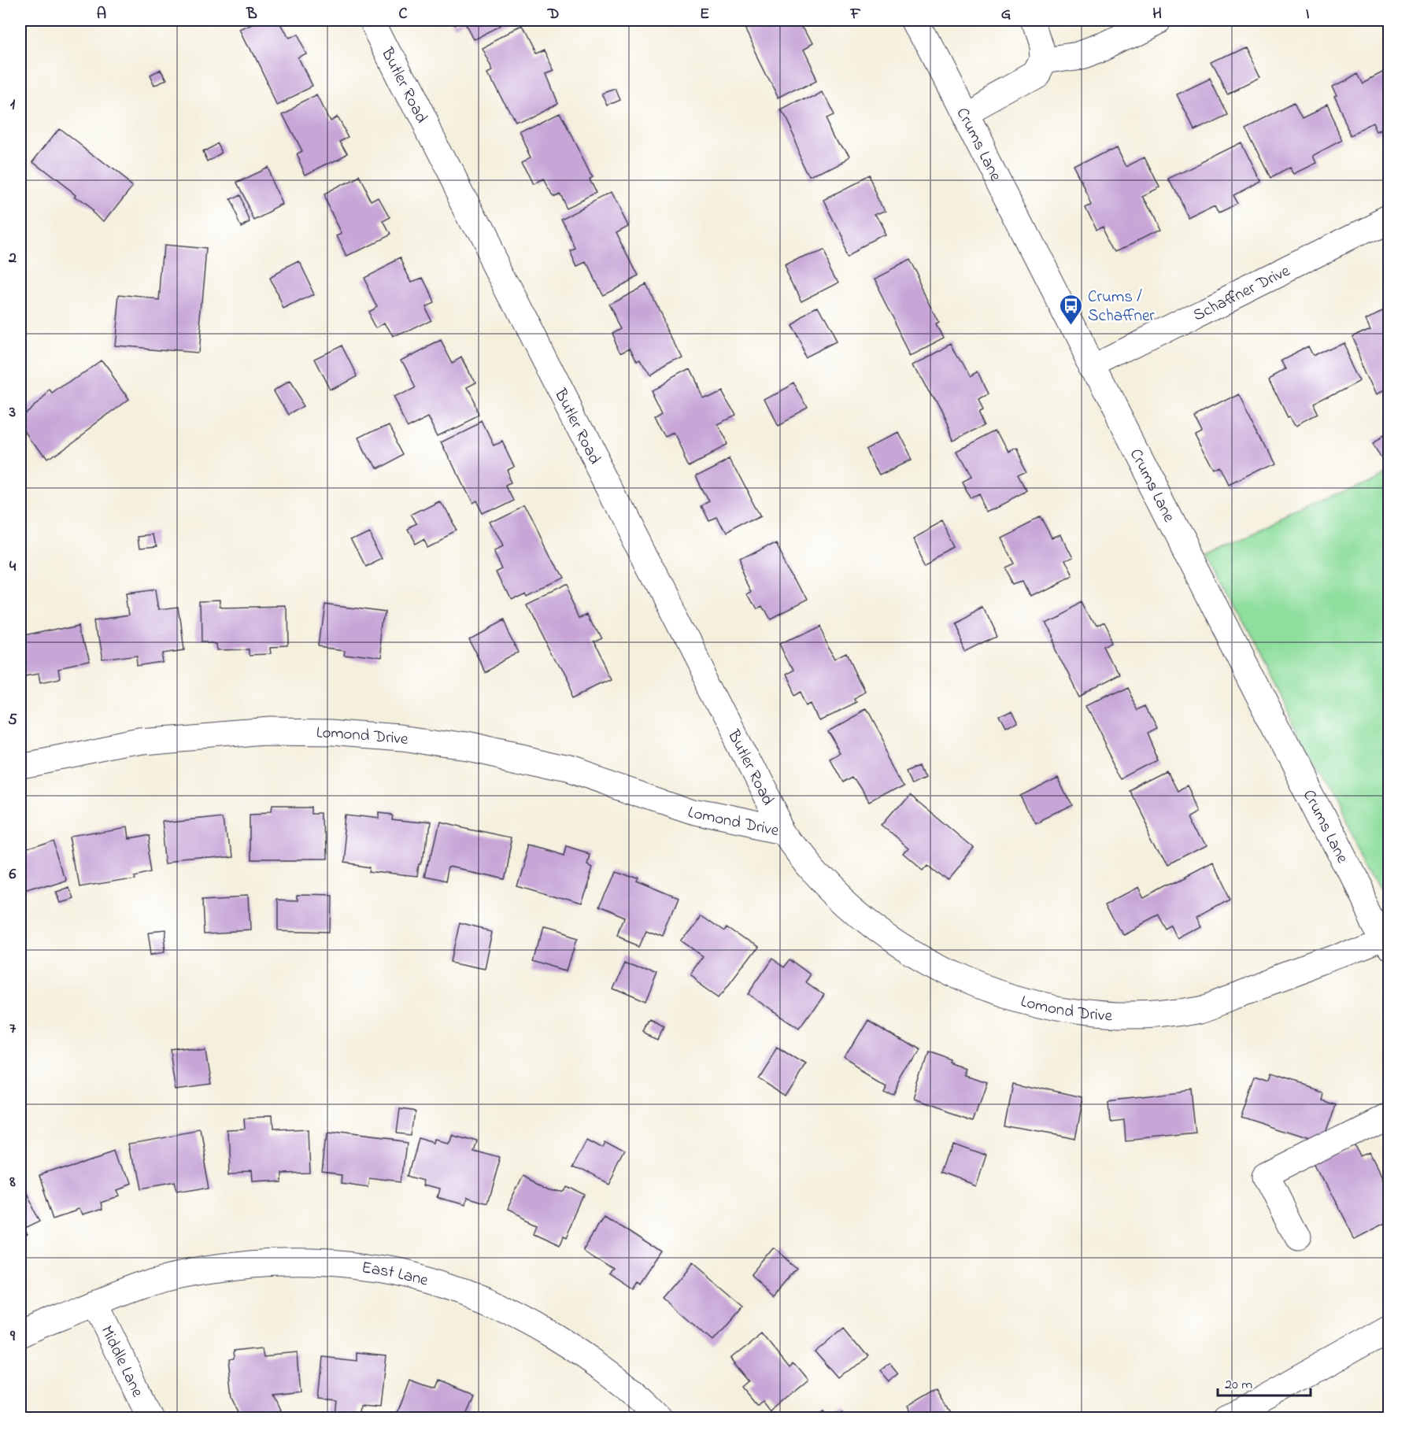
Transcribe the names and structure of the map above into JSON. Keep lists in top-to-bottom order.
{
  "streets": {
    "street": [
      "Butler Road",
      "Crums Lane",
      "Schaffner Drive",
      "Lomond Drive",
      "East Lane",
      "Middle Lane"
    ]
  },
  "crossings": [
    ["Butler Road", "Lomond Drive"],
    ["Crums Lane", "Schaffner Drive"],
    ["Crums Lane", "Lomond Drive"],
    ["East Lane", "Middle Lane"]
  ],
  "places": {
    "bus stop": ["Crums / Schaffner"]
  },
  "scale_bar": "20 m",
  "grid": {
    "columns": [
      "A",
      "B",
      "C",
      "D",
      "E",
      "F",
      "G",
      "H",
      "I"
    ],
    "rows": [
      "1",
      "2",
      "3",
      "4",
      "5",
      "6",
      "7",
      "8",
      "9"
    ]
  }
}
